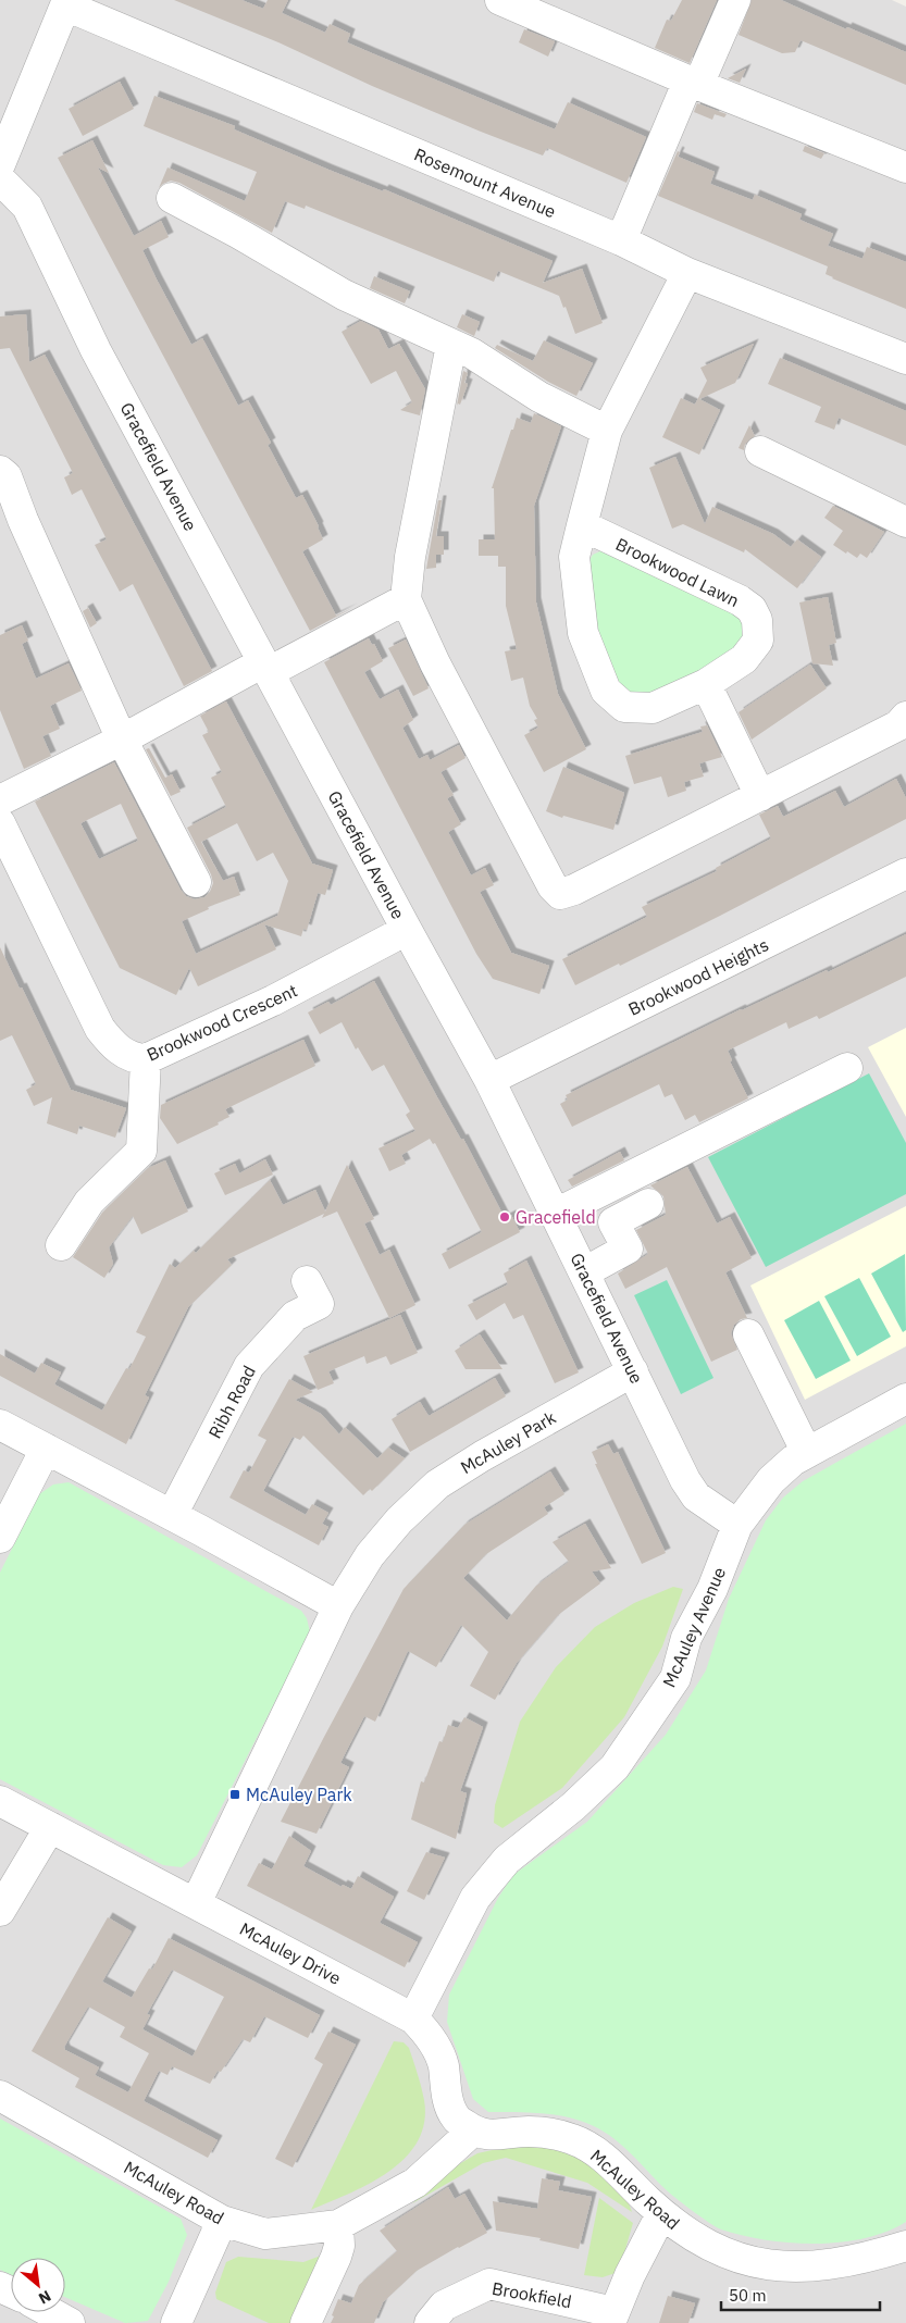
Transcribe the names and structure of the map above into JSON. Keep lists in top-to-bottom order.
{
  "streets": {
    "street": [
      "Rosemount Avenue",
      "Gracefield Avenue",
      "Brookwood Lawn",
      "Brookwood Heights",
      "Brookwood Crescent",
      "Ribh Road",
      "McAuley Park",
      "McAuley Avenue",
      "McAuley Drive",
      "McAuley Road",
      "Brookfield"
    ]
  },
  "crossings": [
    ["Rosemount Avenue", "Brookwood Lawn"],
    ["Gracefield Avenue", "Brookwood Heights"],
    ["Gracefield Avenue", "Brookwood Crescent"],
    ["Gracefield Avenue", "McAuley Park"],
    ["Gracefield Avenue", "McAuley Avenue"],
    ["McAuley Park", "McAuley Drive"],
    ["McAuley Avenue", "McAuley Drive"],
    ["McAuley Drive", "McAuley Road"],
    ["McAuley Road", "Brookfield"]
  ],
  "places": {
    "other": ["Gracefield"],
    "transit": ["McAuley Park"]
  },
  "scale_bar": "50 m",
  "north": "bottom right"
}
